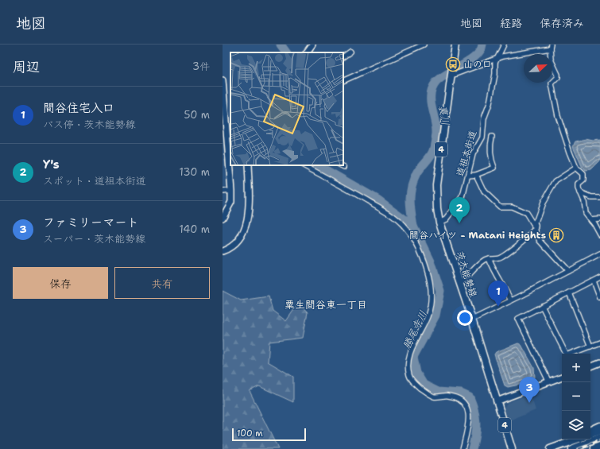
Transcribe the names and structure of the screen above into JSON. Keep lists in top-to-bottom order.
{
  "streets": {
    "main road": ["4", "茨木能勢線"],
    "street": ["道祖本街道"]
  },
  "crossings": [
    ["道祖本街道", "茨木能勢線"]
  ],
  "districts": ["粟生間谷東一丁目"],
  "water": ["裏川", "勝尾寺川"],
  "places": {
    "bus stop": ["山の口"],
    "building": ["間谷ハイツ - Matani Heights"]
  },
  "scale_bar": "100 m",
  "north": "top right",
  "page": {
    "header": "地図",
    "nav": ["地図", "経路", "保存済み"],
    "heading": ["周辺", "3件"],
    "list": [
      {
        "mark": "1",
        "name": "間谷住宅入口",
        "note": "バス停 · 茨木能勢線",
        "value": "50 m"
      },
      {
        "mark": "2",
        "name": "Y's",
        "note": "スポット · 道祖本街道",
        "value": "130 m"
      },
      {
        "mark": "3",
        "name": "ファミリーマート",
        "note": "スーパー · 茨木能勢線",
        "value": "140 m"
      }
    ],
    "pins": ["2", "1", "3"],
    "buttons": ["保存", "共有"],
    "map_buttons": ["+", "−"],
    "scale": "100 m"
  }
}
